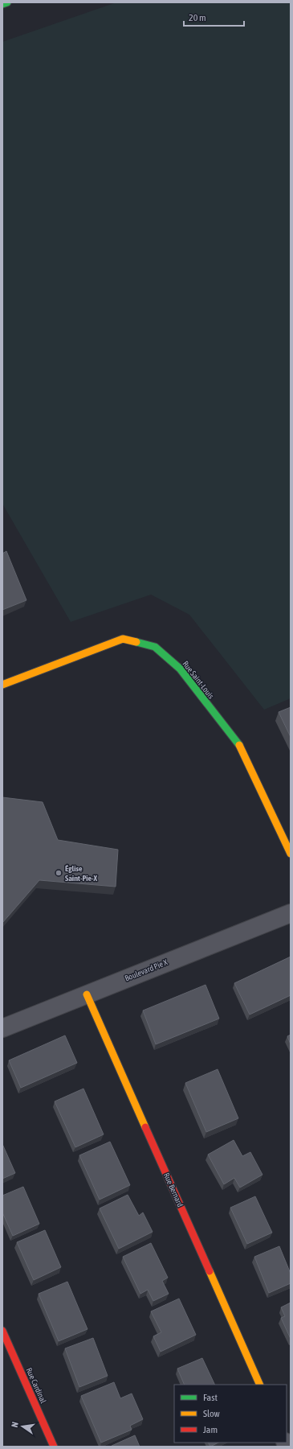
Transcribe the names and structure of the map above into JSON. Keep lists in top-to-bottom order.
{
  "streets": {
    "street": [
      "Rue Saint-Louis",
      "Boulevard Pie X",
      "Rue Bernard",
      "Rue Cardinal"
    ]
  },
  "crossings": [
    ["Boulevard Pie X", "Rue Bernard"]
  ],
  "places": ["Église Saint-Pie-X"],
  "legend": ["Fast", "Slow", "Jam"],
  "scale_bar": "20 m",
  "north": "left"
}
